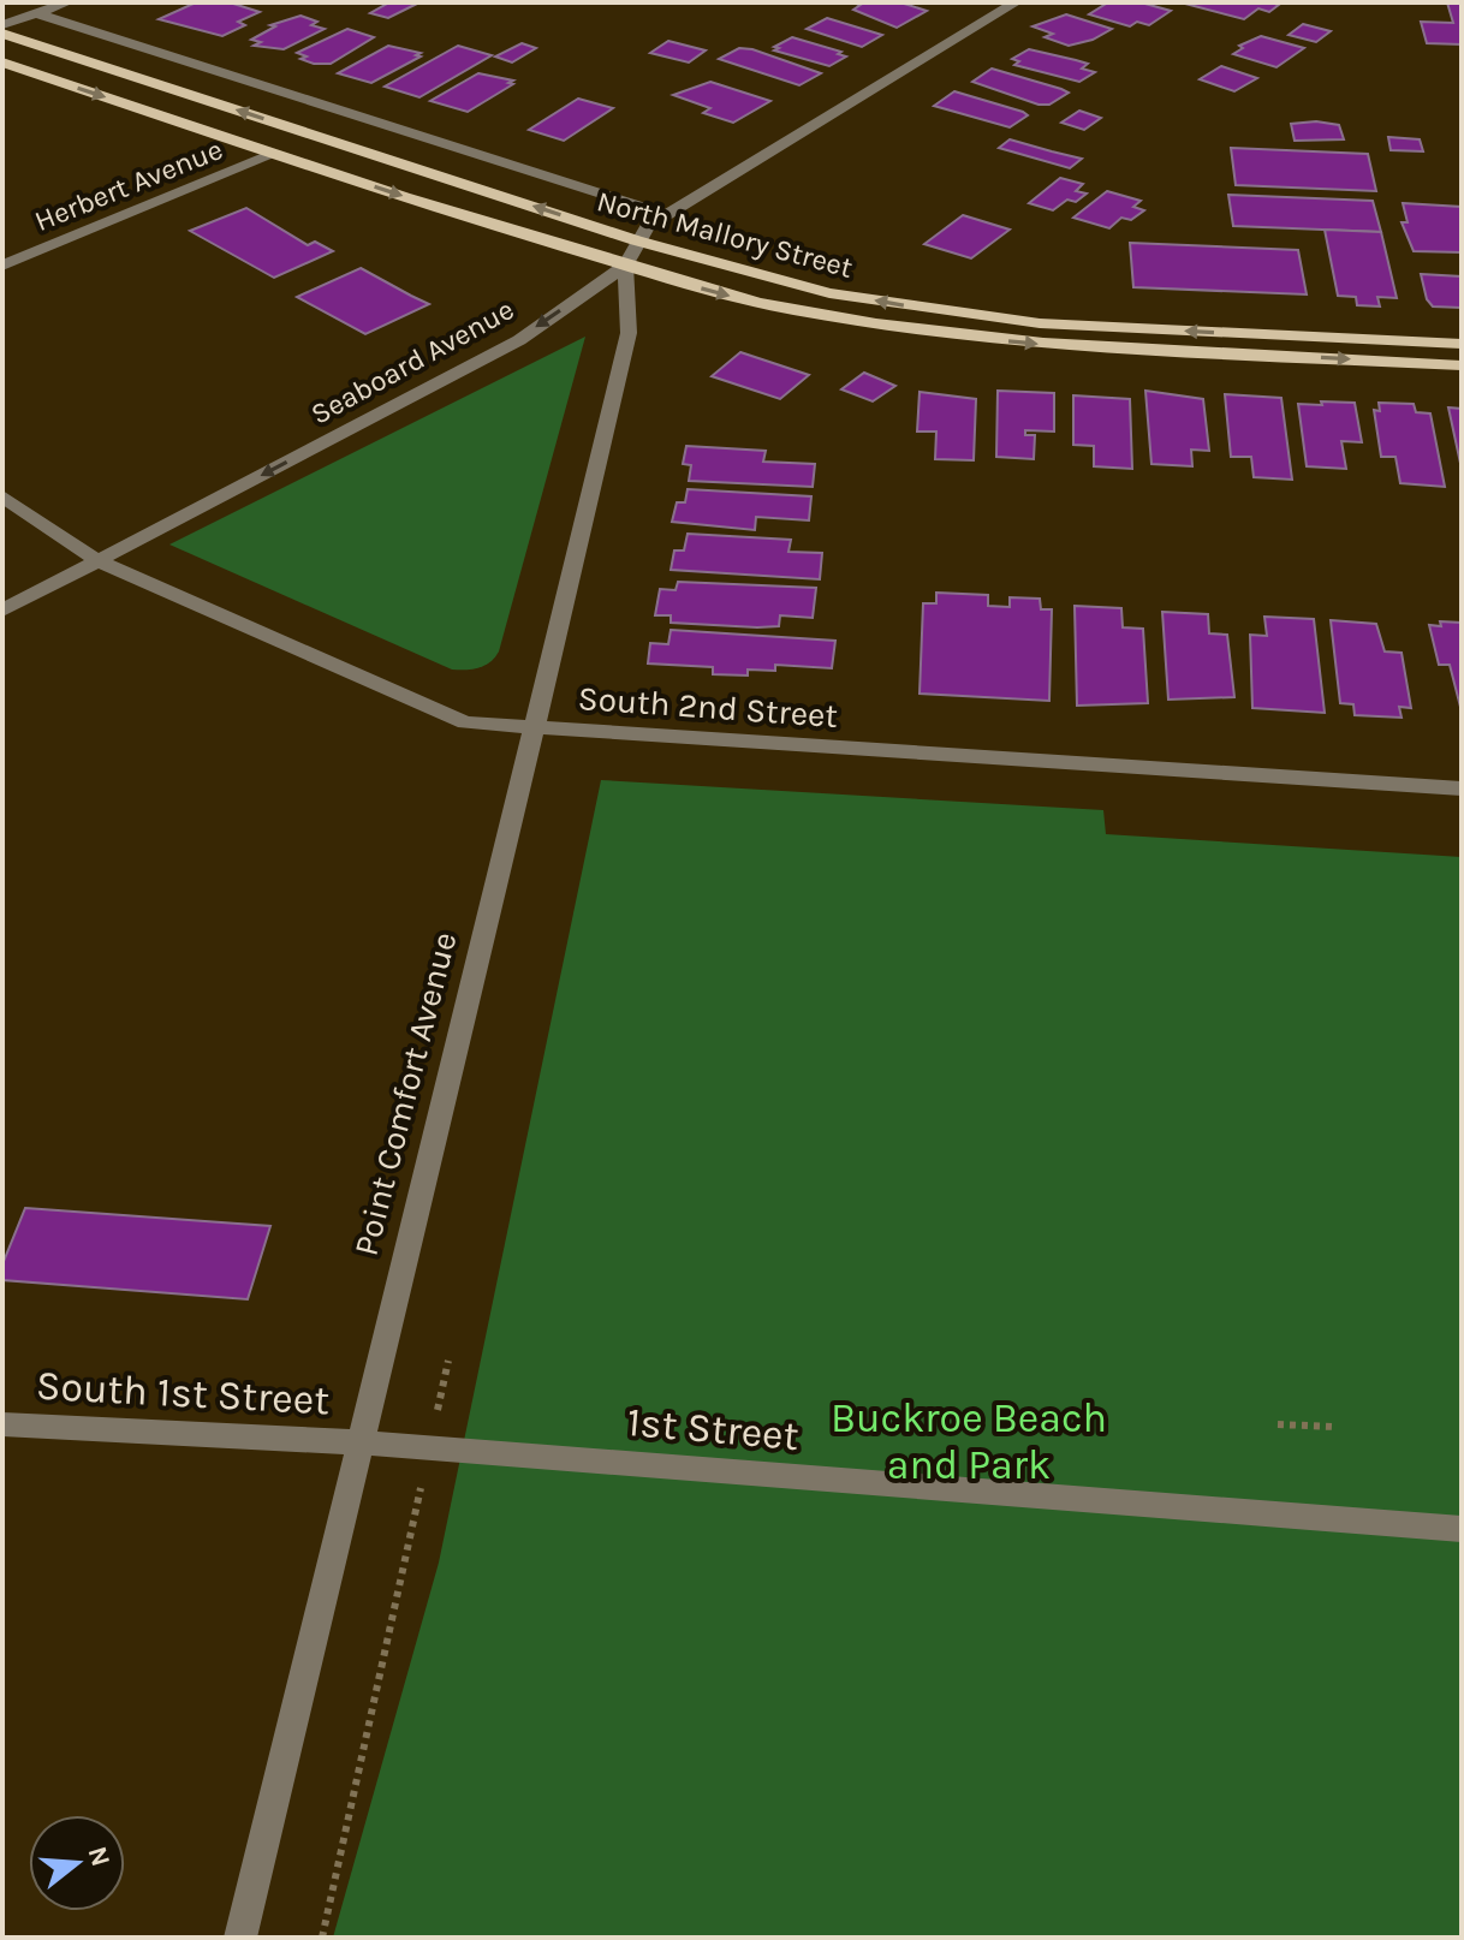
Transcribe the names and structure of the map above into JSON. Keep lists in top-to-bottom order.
{
  "streets": {
    "main road": ["North Mallory Street"],
    "street": [
      "Herbert Avenue",
      "Seaboard Avenue",
      "South 2nd Street",
      "Point Comfort Avenue",
      "South 1st Street",
      "1st Street"
    ]
  },
  "crossings": [
    ["Herbert Avenue", "North Mallory Street"],
    ["North Mallory Street", "Seaboard Avenue"],
    ["North Mallory Street", "Point Comfort Avenue"],
    ["Seaboard Avenue", "South 2nd Street"],
    ["Seaboard Avenue", "Point Comfort Avenue"],
    ["South 2nd Street", "Point Comfort Avenue"],
    ["Point Comfort Avenue", "South 1st Street"],
    ["Point Comfort Avenue", "1st Street"],
    ["South 1st Street", "1st Street"]
  ],
  "one_way": ["Seaboard Avenue"],
  "parks": ["Buckroe Beach and Park"],
  "north": "right"
}
